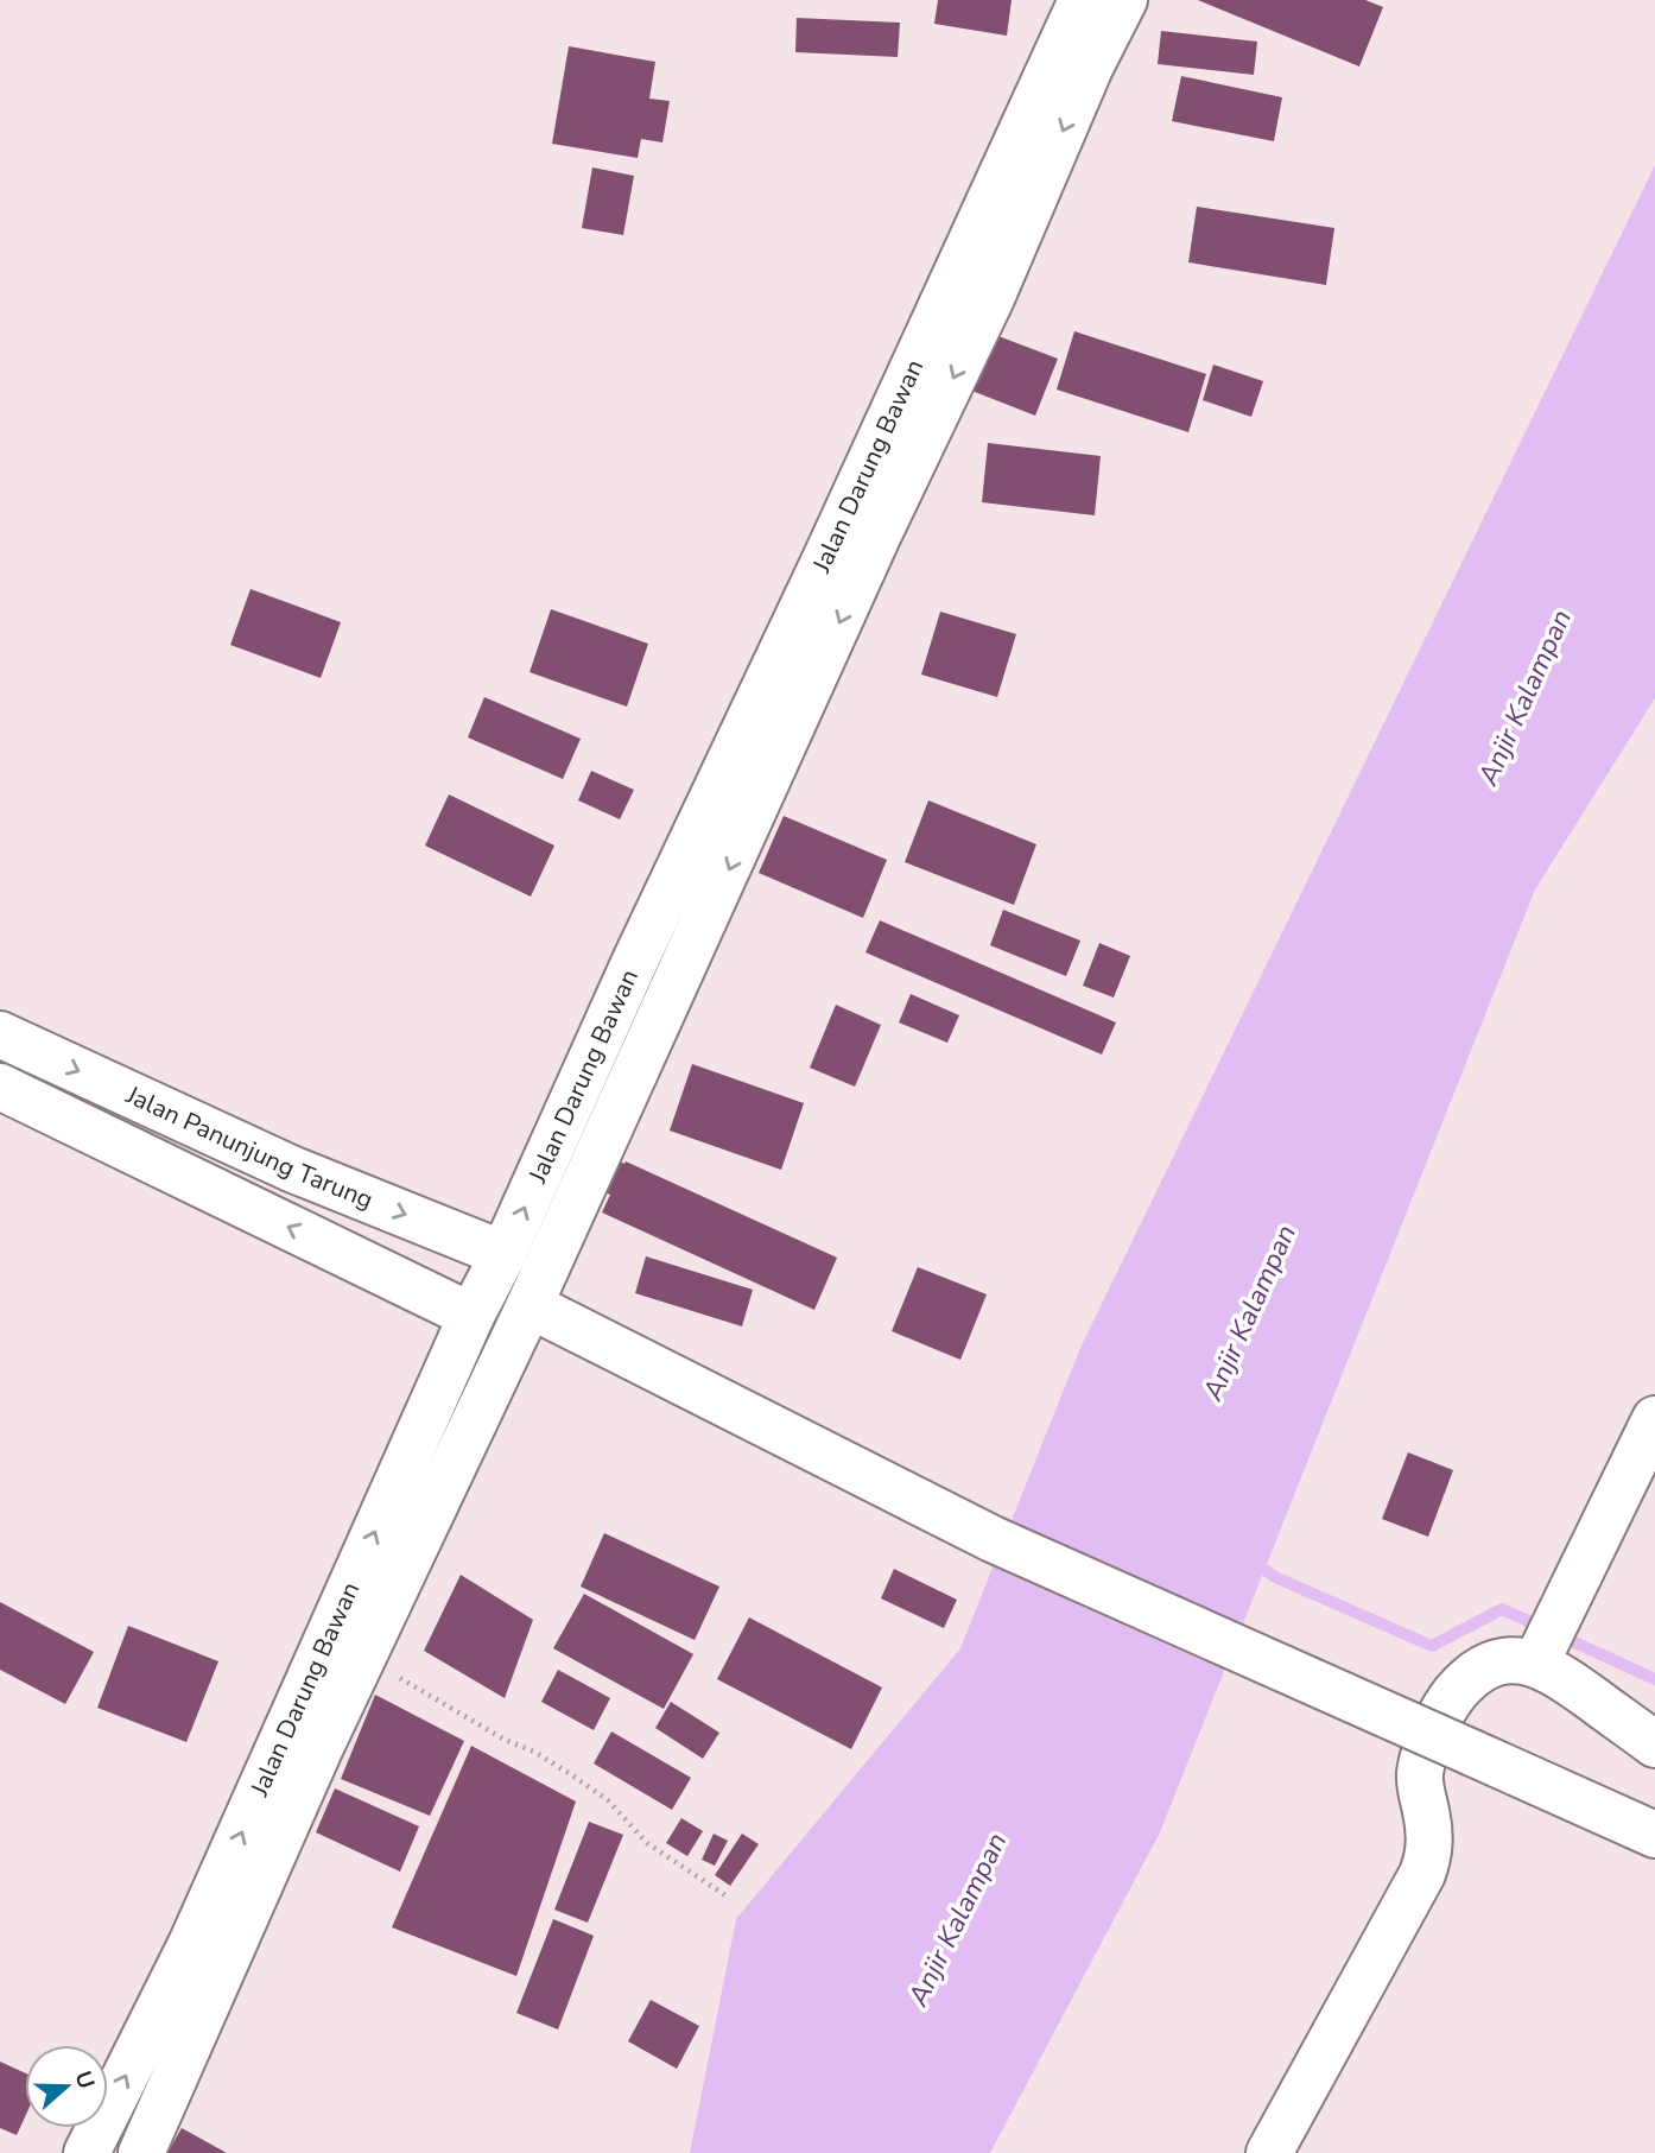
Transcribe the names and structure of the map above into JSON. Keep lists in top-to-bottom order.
{
  "streets": {
    "street": ["Jalan Darung Bawan", "Jalan Panunjung Tarung"]
  },
  "crossings": [
    ["Jalan Darung Bawan", "Jalan Panunjung Tarung"]
  ],
  "water": ["Anjir Kalampan"],
  "north": "right"
}
